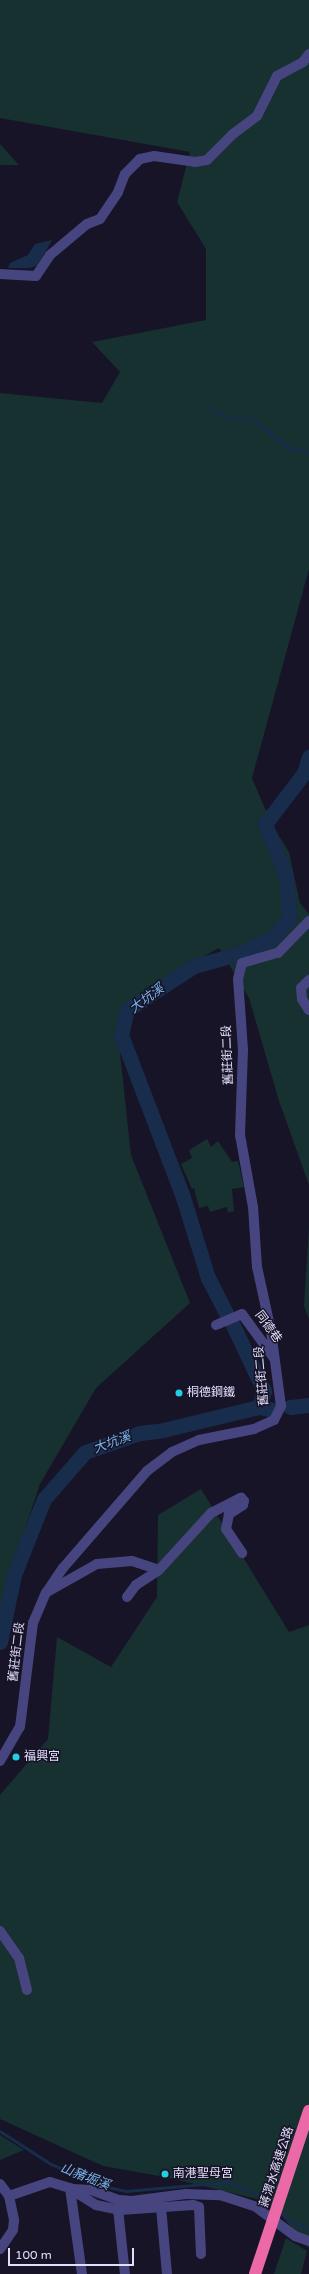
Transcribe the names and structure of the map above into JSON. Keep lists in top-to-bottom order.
{
  "streets": {
    "highway": ["蔣渭水高速公路"],
    "street": ["舊莊街二段", "同德巷"]
  },
  "crossings": [
    ["舊莊街二段", "同德巷"]
  ],
  "water": ["大坑溪", "山豬堀溪"],
  "places": ["桐德鋼鐵", "福興宮", "南港聖母宮"],
  "scale_bar": "100 m"
}
